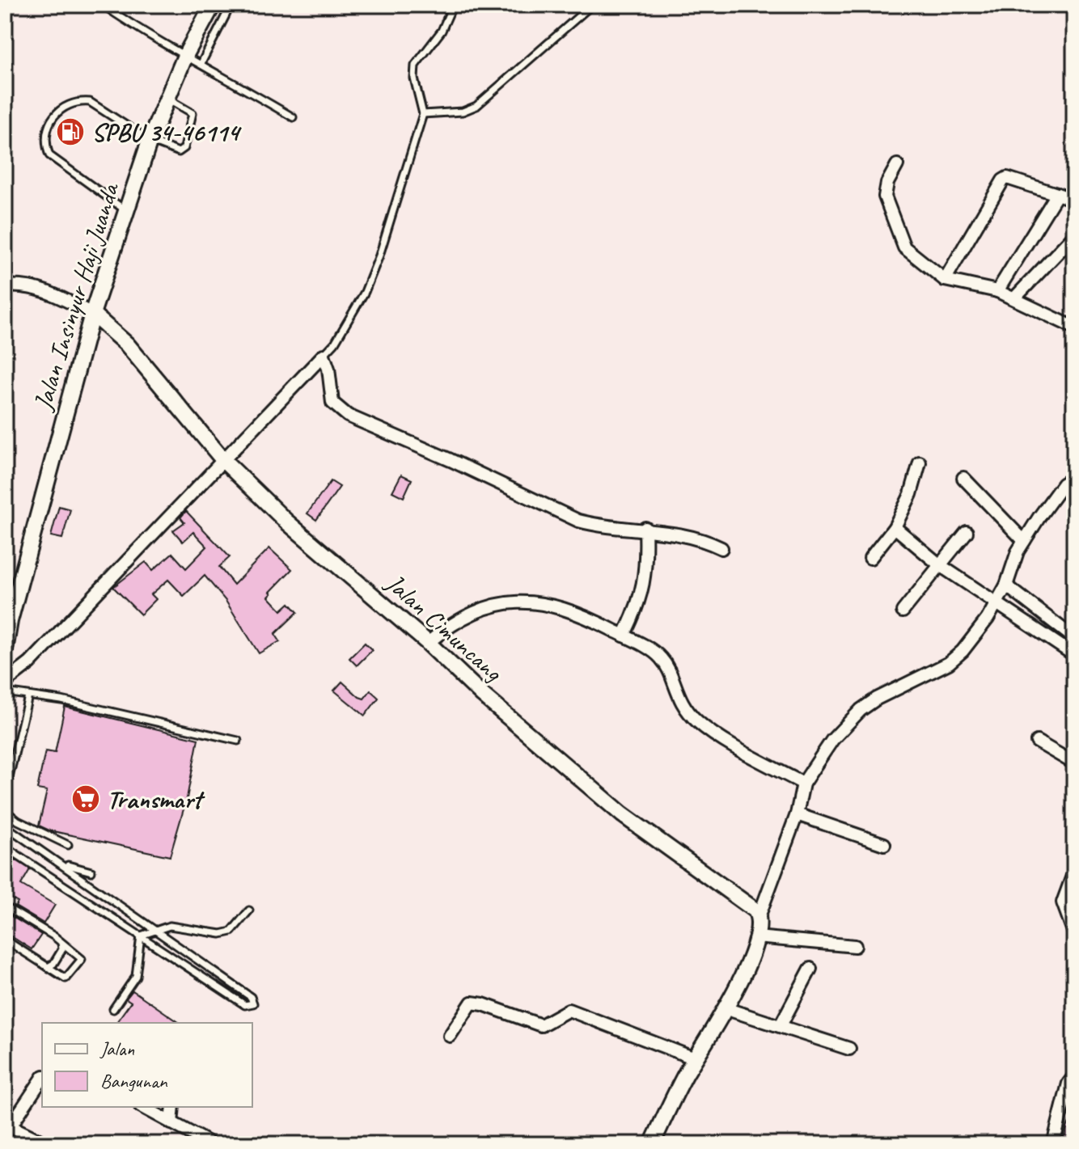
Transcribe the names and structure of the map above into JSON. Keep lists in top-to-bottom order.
{
  "streets": {
    "street": ["Jalan Insinyur Haji Juanda", "Jalan Cimuncang"]
  },
  "crossings": [
    ["Jalan Insinyur Haji Juanda", "Jalan Cimuncang"]
  ],
  "places": {
    "fuel station": ["SPBU 34-46114"],
    "supermarket": ["Transmart"]
  },
  "legend": ["Jalan", "Bangunan"]
}
